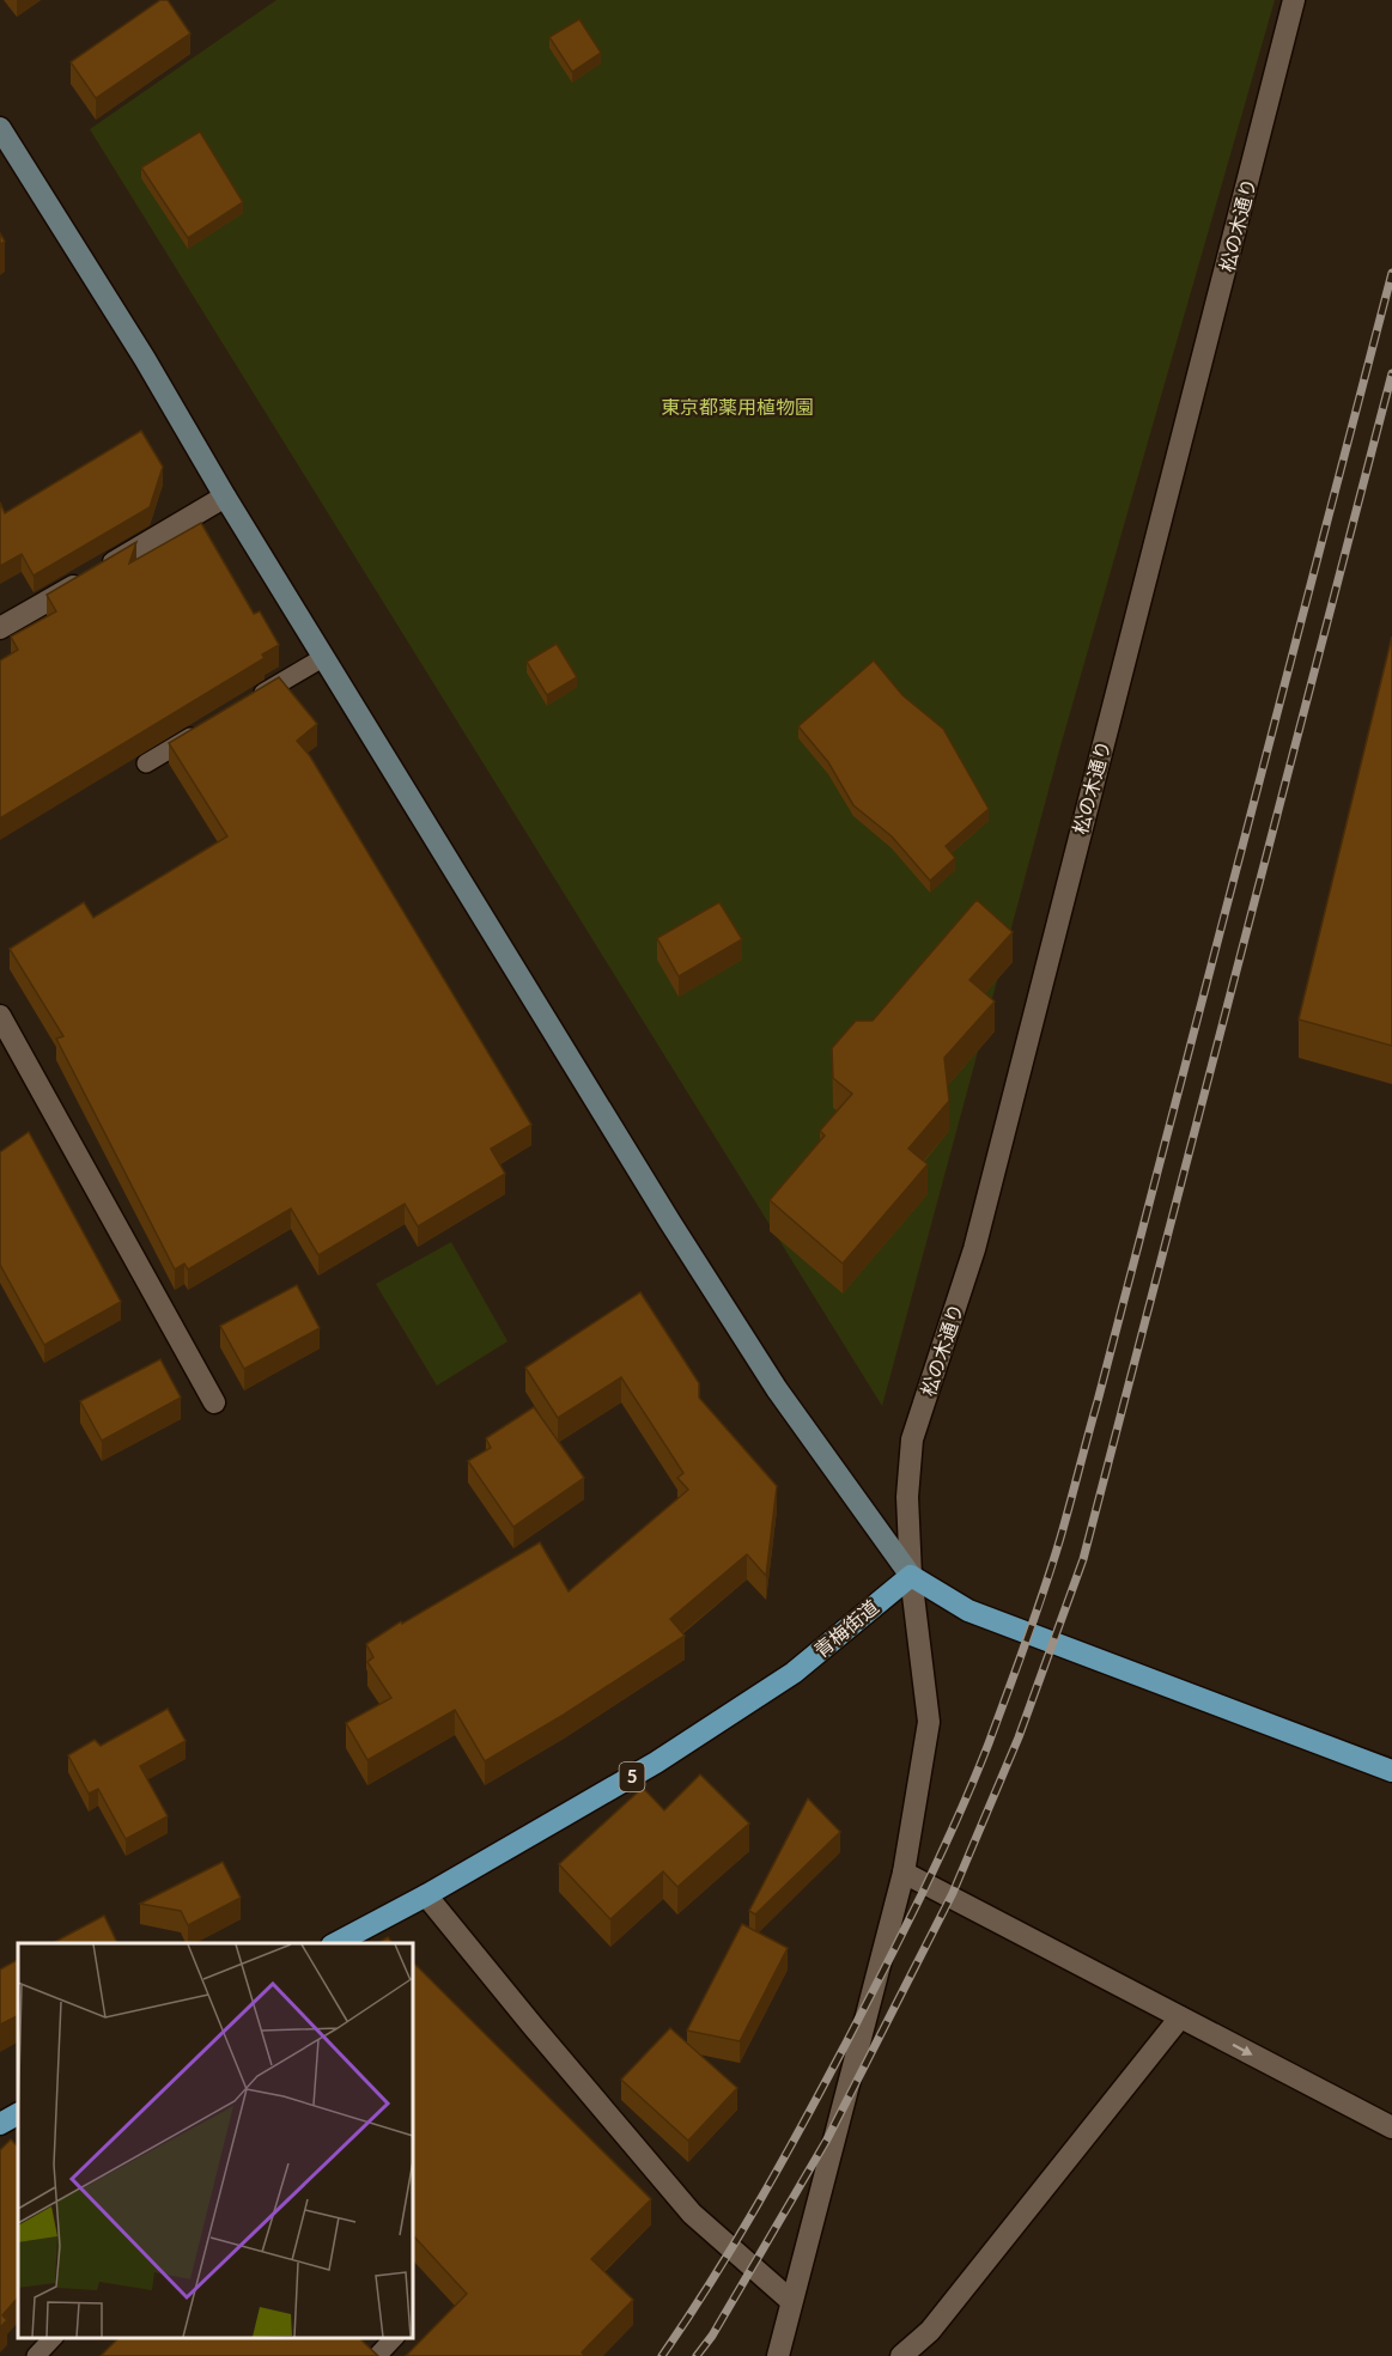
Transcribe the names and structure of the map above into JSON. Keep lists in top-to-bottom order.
{
  "streets": {
    "main road": ["青梅街道", "5"],
    "street": ["松の木通り"]
  },
  "crossings": [
    ["松の木通り", "青梅街道"]
  ],
  "parks": ["東京都薬用植物園"]
}
